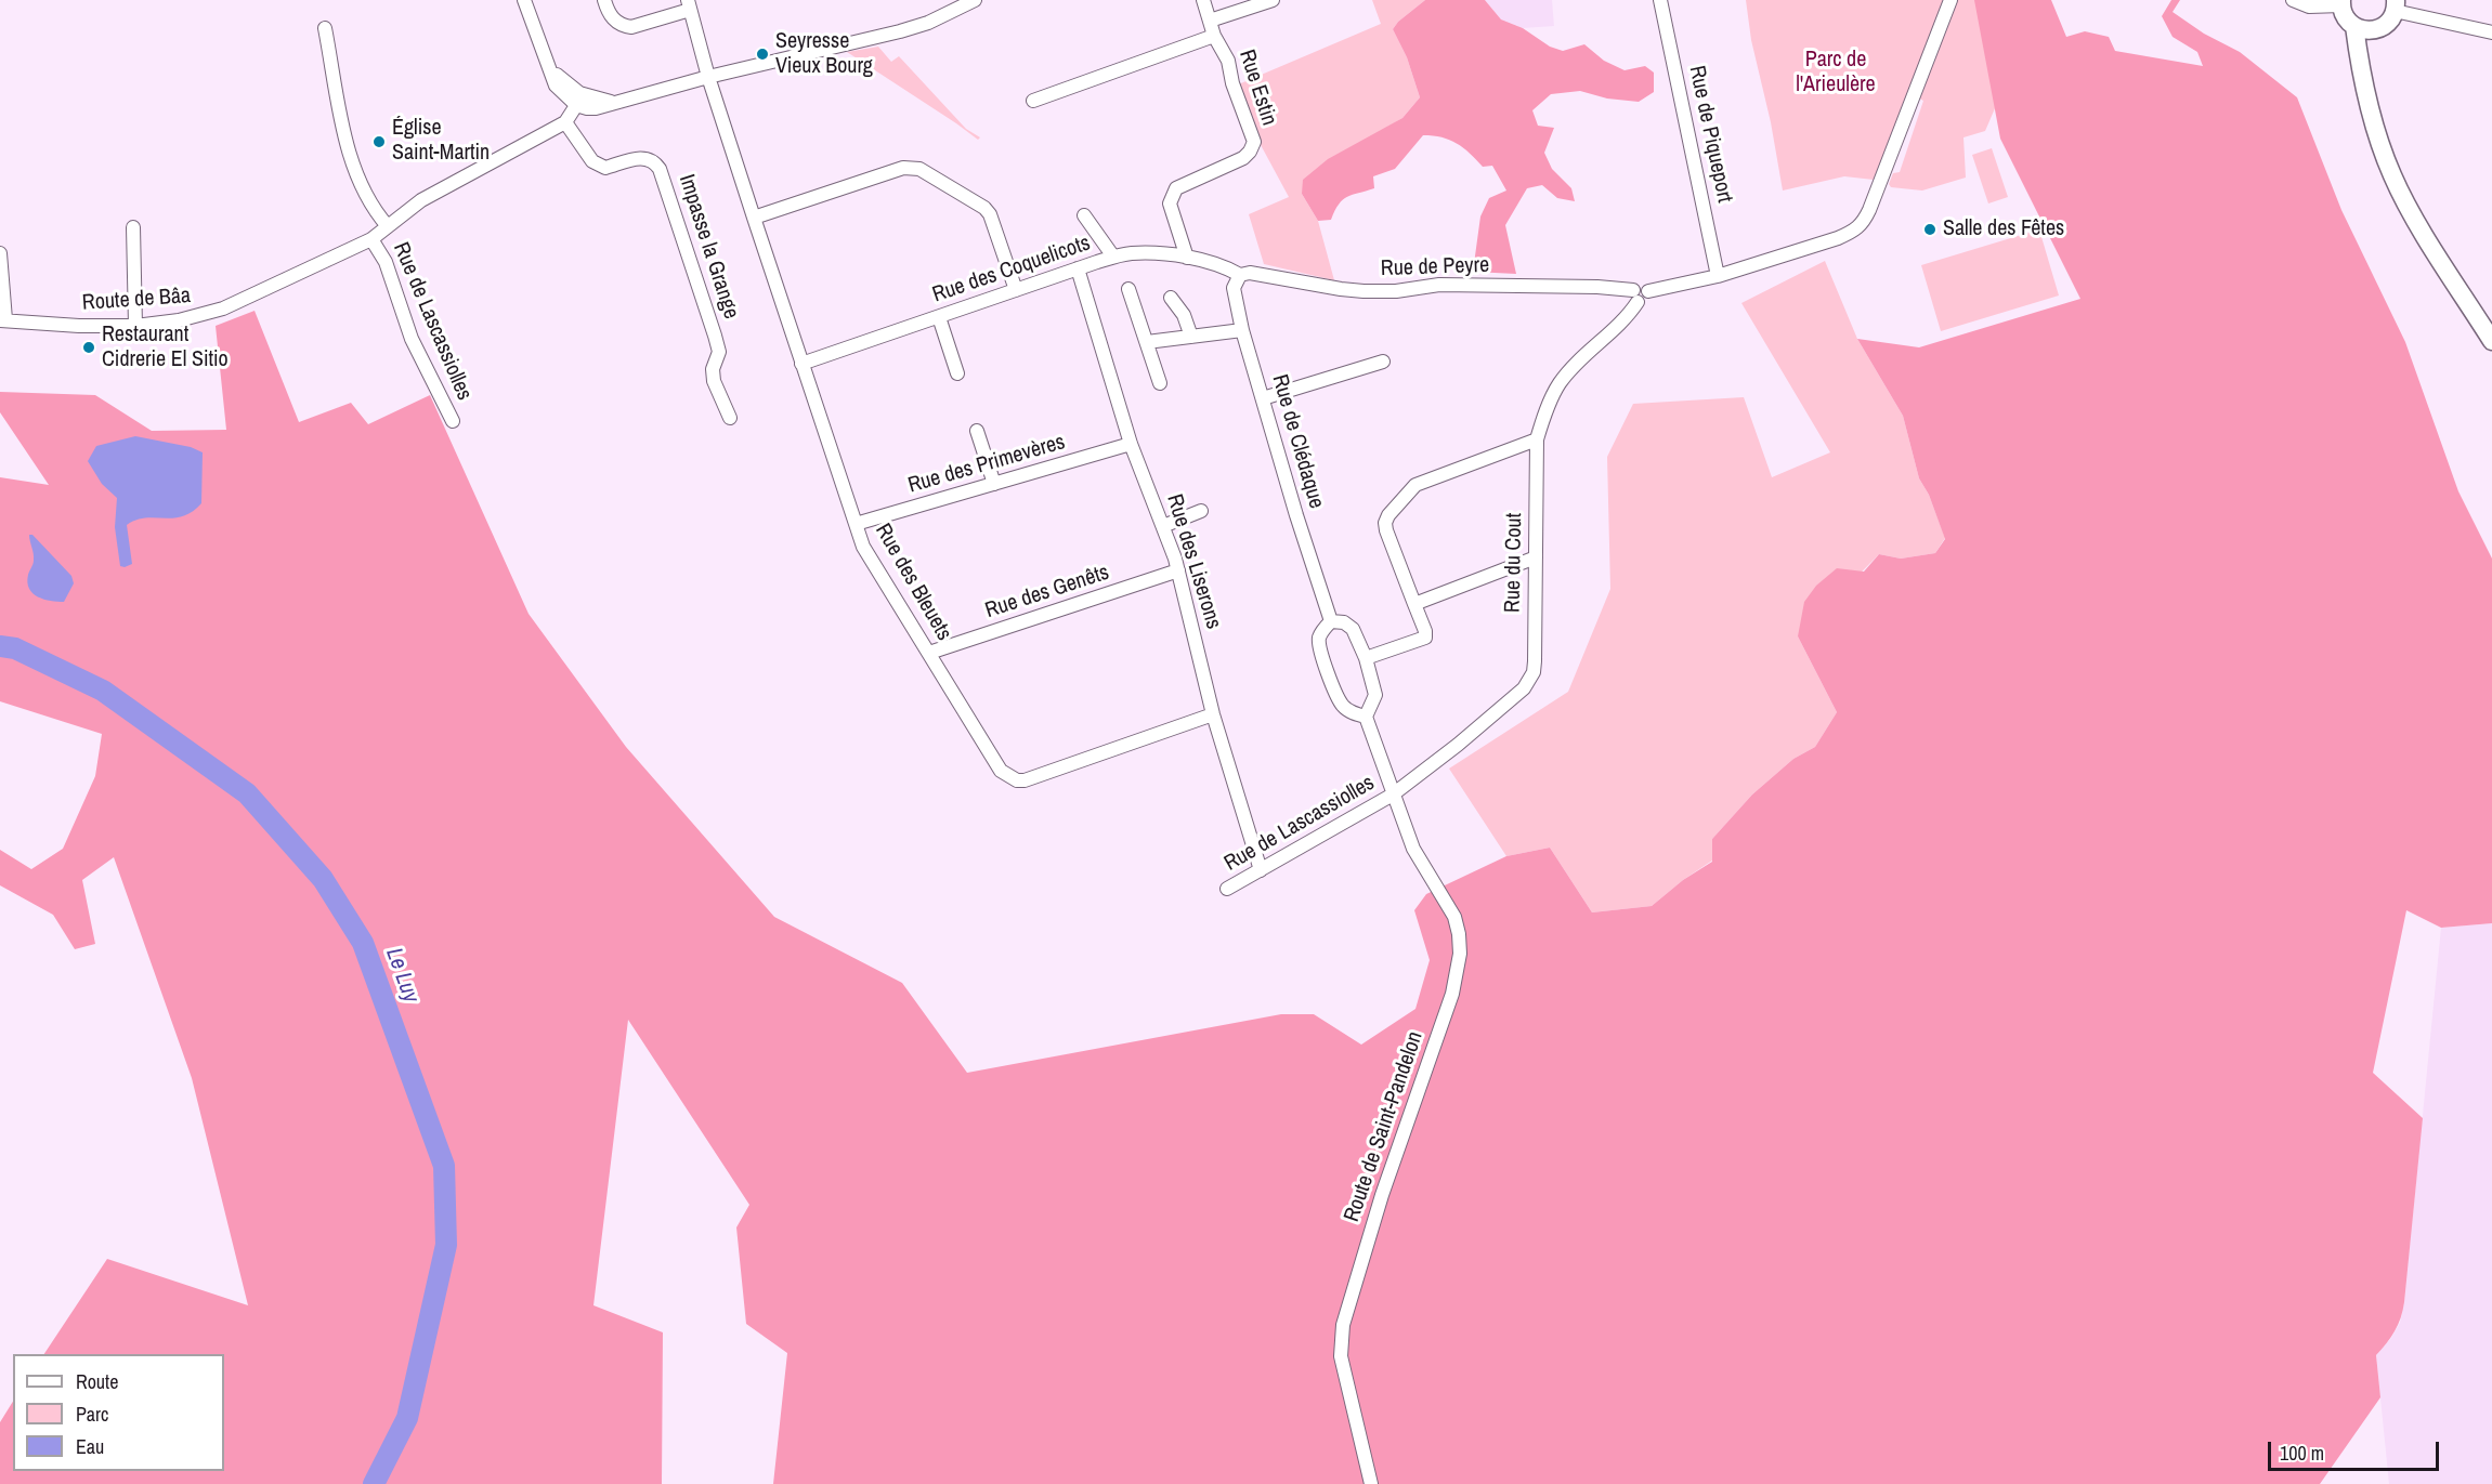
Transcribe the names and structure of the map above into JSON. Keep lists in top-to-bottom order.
{
  "streets": {
    "street": [
      "Rue Estin",
      "Rue de Piqueport",
      "Impasse la Grange",
      "Rue de Peyre",
      "Rue des Coquelicots",
      "Route de Bâa",
      "Rue de Lascassiolles",
      "Rue de Clédaque",
      "Rue des Primevères",
      "Rue des Liserons",
      "Rue du Cout",
      "Rue des Bleuets",
      "Rue des Genêts",
      "Route de Saint-Pandelon"
    ]
  },
  "crossings": [
    ["Rue Estin", "Rue des Coquelicots"],
    ["Rue de Piqueport", "Rue de Peyre"],
    ["Impasse la Grange", "Route de Bâa"],
    ["Rue de Peyre", "Rue des Coquelicots"],
    ["Rue de Peyre", "Rue de Clédaque"],
    ["Rue de Peyre", "Rue du Cout"],
    ["Rue des Coquelicots", "Rue de Clédaque"],
    ["Rue des Coquelicots", "Rue des Liserons"],
    ["Rue des Coquelicots", "Rue des Bleuets"],
    ["Route de Bâa", "Rue de Lascassiolles"],
    ["Rue de Lascassiolles", "Rue des Liserons"],
    ["Rue de Lascassiolles", "Rue du Cout"],
    ["Rue de Lascassiolles", "Route de Saint-Pandelon"],
    ["Rue des Primevères", "Rue des Liserons"],
    ["Rue des Primevères", "Rue des Bleuets"],
    ["Rue des Liserons", "Rue des Bleuets"],
    ["Rue des Liserons", "Rue des Genêts"],
    ["Rue du Cout", "Route de Saint-Pandelon"],
    ["Rue des Bleuets", "Rue des Genêts"]
  ],
  "water": ["Le Luy"],
  "parks": ["Parc de l'Arieulère"],
  "places": [
    "Seyresse Vieux Bourg",
    "Église Saint-Martin",
    "Salle des Fêtes",
    "Restaurant Cidrerie El Sitio"
  ],
  "legend": ["Route", "Parc", "Eau"],
  "scale_bar": "100 m"
}
